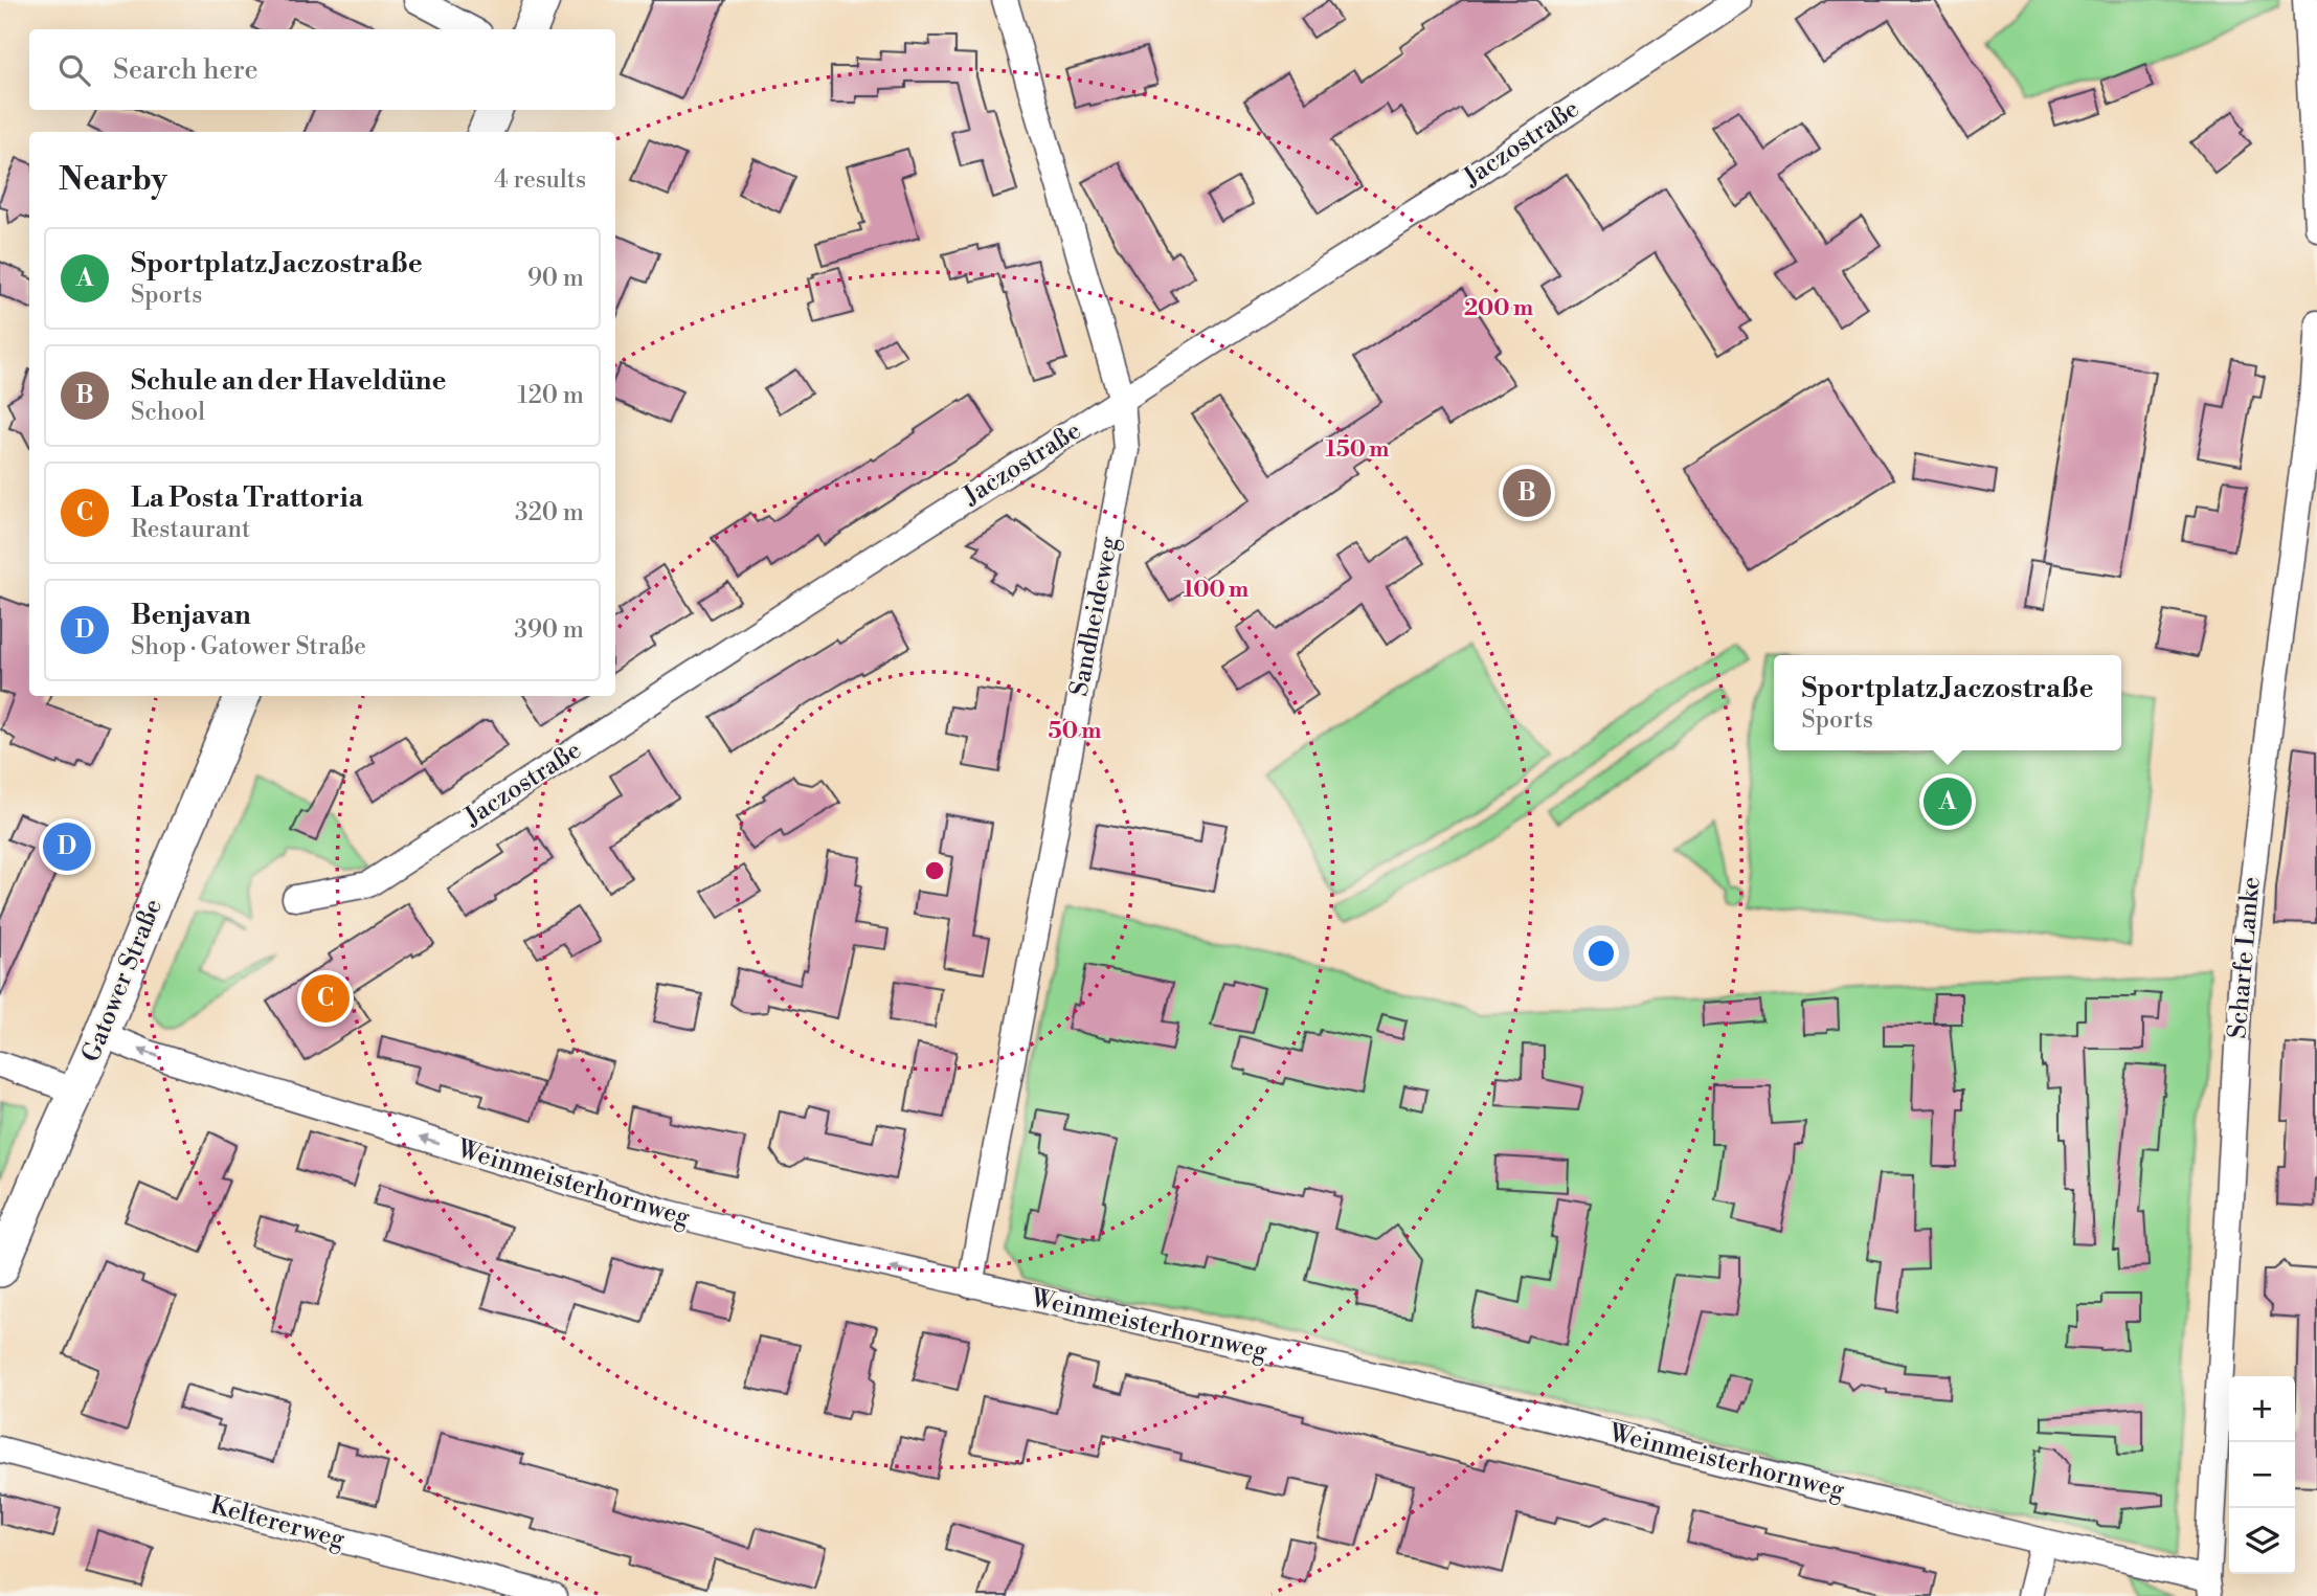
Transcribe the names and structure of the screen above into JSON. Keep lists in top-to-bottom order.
{
  "streets": {
    "main road": ["Gatower Straße"],
    "street": [
      "Jaczostraße",
      "Sandheideweg",
      "Scharfe Lanke",
      "Weinmeisterhornweg",
      "Keltererweg"
    ]
  },
  "crossings": [
    ["Jaczostraße", "Sandheideweg"],
    ["Sandheideweg", "Weinmeisterhornweg"],
    ["Scharfe Lanke", "Weinmeisterhornweg"],
    ["Gatower Straße", "Weinmeisterhornweg"]
  ],
  "one_way": ["Weinmeisterhornweg"],
  "page": {
    "search": "Search here",
    "heading": ["Nearby", "4 results"],
    "list": [
      {
        "mark": "A",
        "name": "Sportplatz Jaczostraße",
        "note": "Sports",
        "value": "90 m"
      },
      {
        "mark": "B",
        "name": "Schule an der Haveldüne",
        "note": "School",
        "value": "120 m"
      },
      {
        "mark": "C",
        "name": "La Posta Trattoria",
        "note": "Restaurant",
        "value": "320 m"
      },
      {
        "mark": "D",
        "name": "Benjavan",
        "note": "Shop · Gatower Straße",
        "value": "390 m"
      }
    ],
    "pins": [
      "B",
      "A",
      "D",
      "C"
    ],
    "popup": ["Sportplatz Jaczostraße", "Sports"],
    "map_buttons": ["+", "−"]
  },
  "rings": [
    "200 m",
    "150 m",
    "100 m",
    "50 m"
  ]
}
